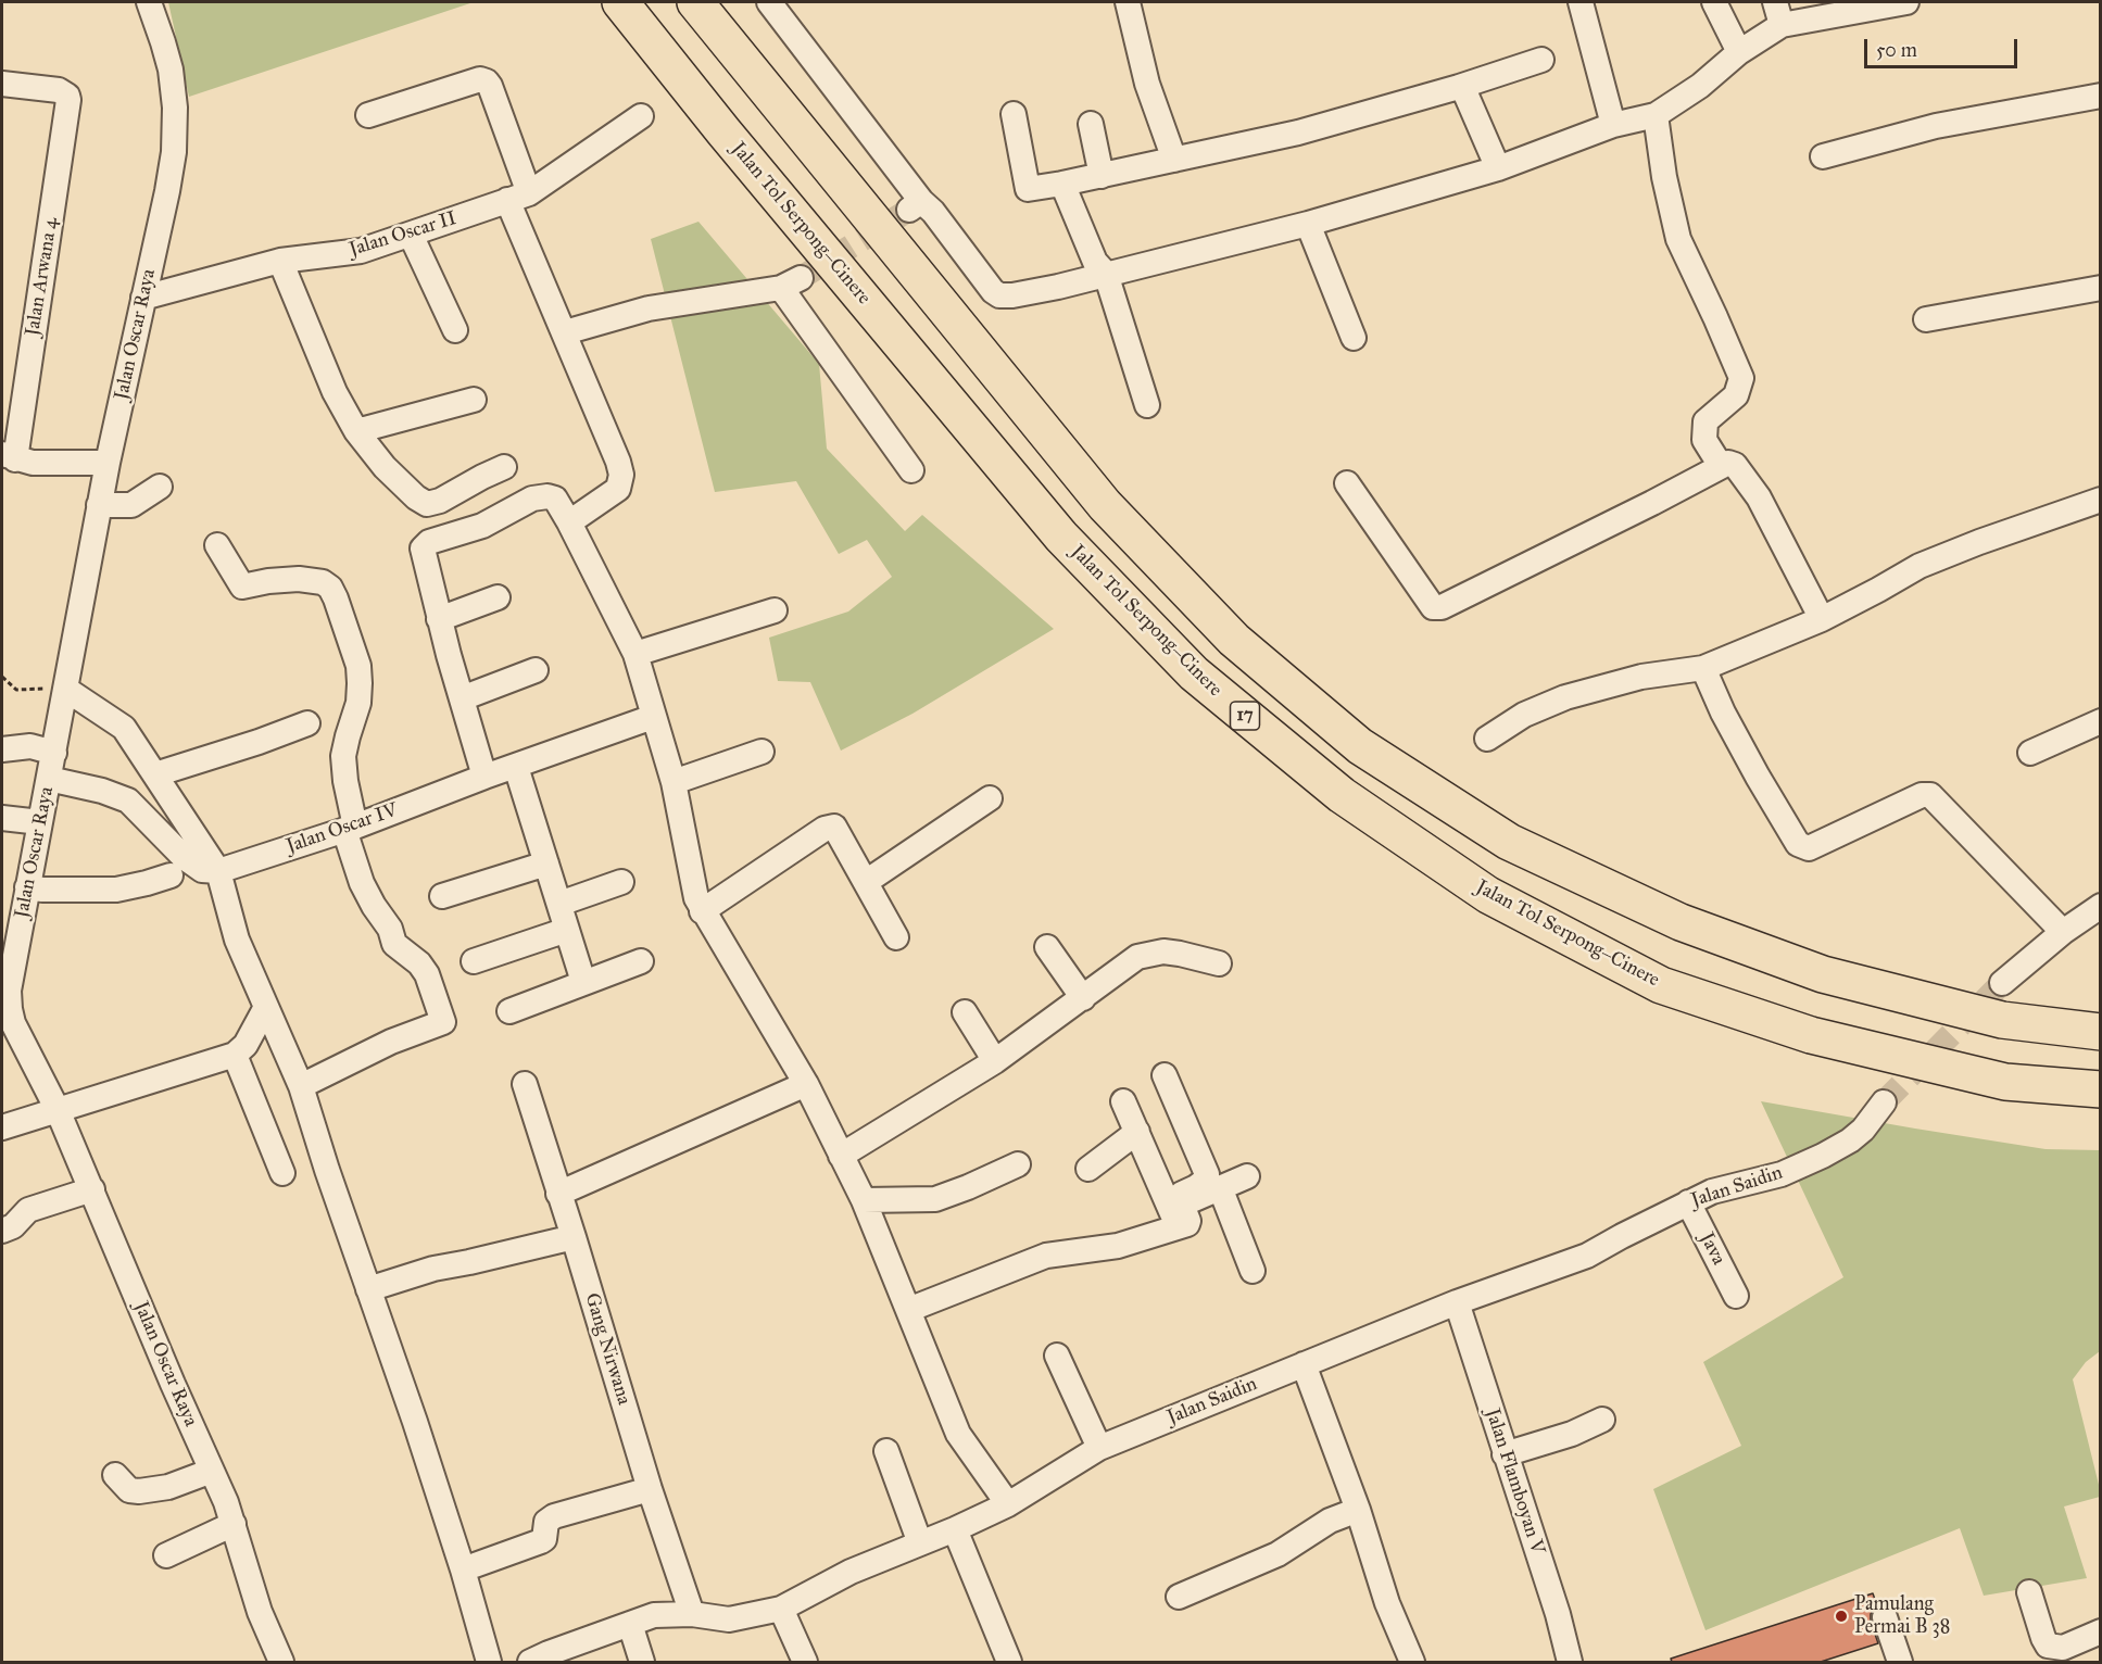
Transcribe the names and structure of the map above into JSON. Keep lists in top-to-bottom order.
{
  "streets": {
    "highway": ["Jalan Tol Serpong–Cinere", "17"],
    "street": [
      "Jalan Oscar II",
      "Jalan Arwana 4",
      "Jalan Oscar Raya",
      "Jalan Oscar IV",
      "Jalan Saidin",
      "Java",
      "Gang Nirwana",
      "Jalan Flamboyan V"
    ]
  },
  "crossings": [
    ["Jalan Oscar II", "Jalan Oscar Raya"],
    ["Jalan Saidin", "Java"],
    ["Jalan Saidin", "Gang Nirwana"],
    ["Jalan Saidin", "Jalan Flamboyan V"]
  ],
  "places": ["Pamulang Permai B 38"],
  "scale_bar": "50 m"
}
